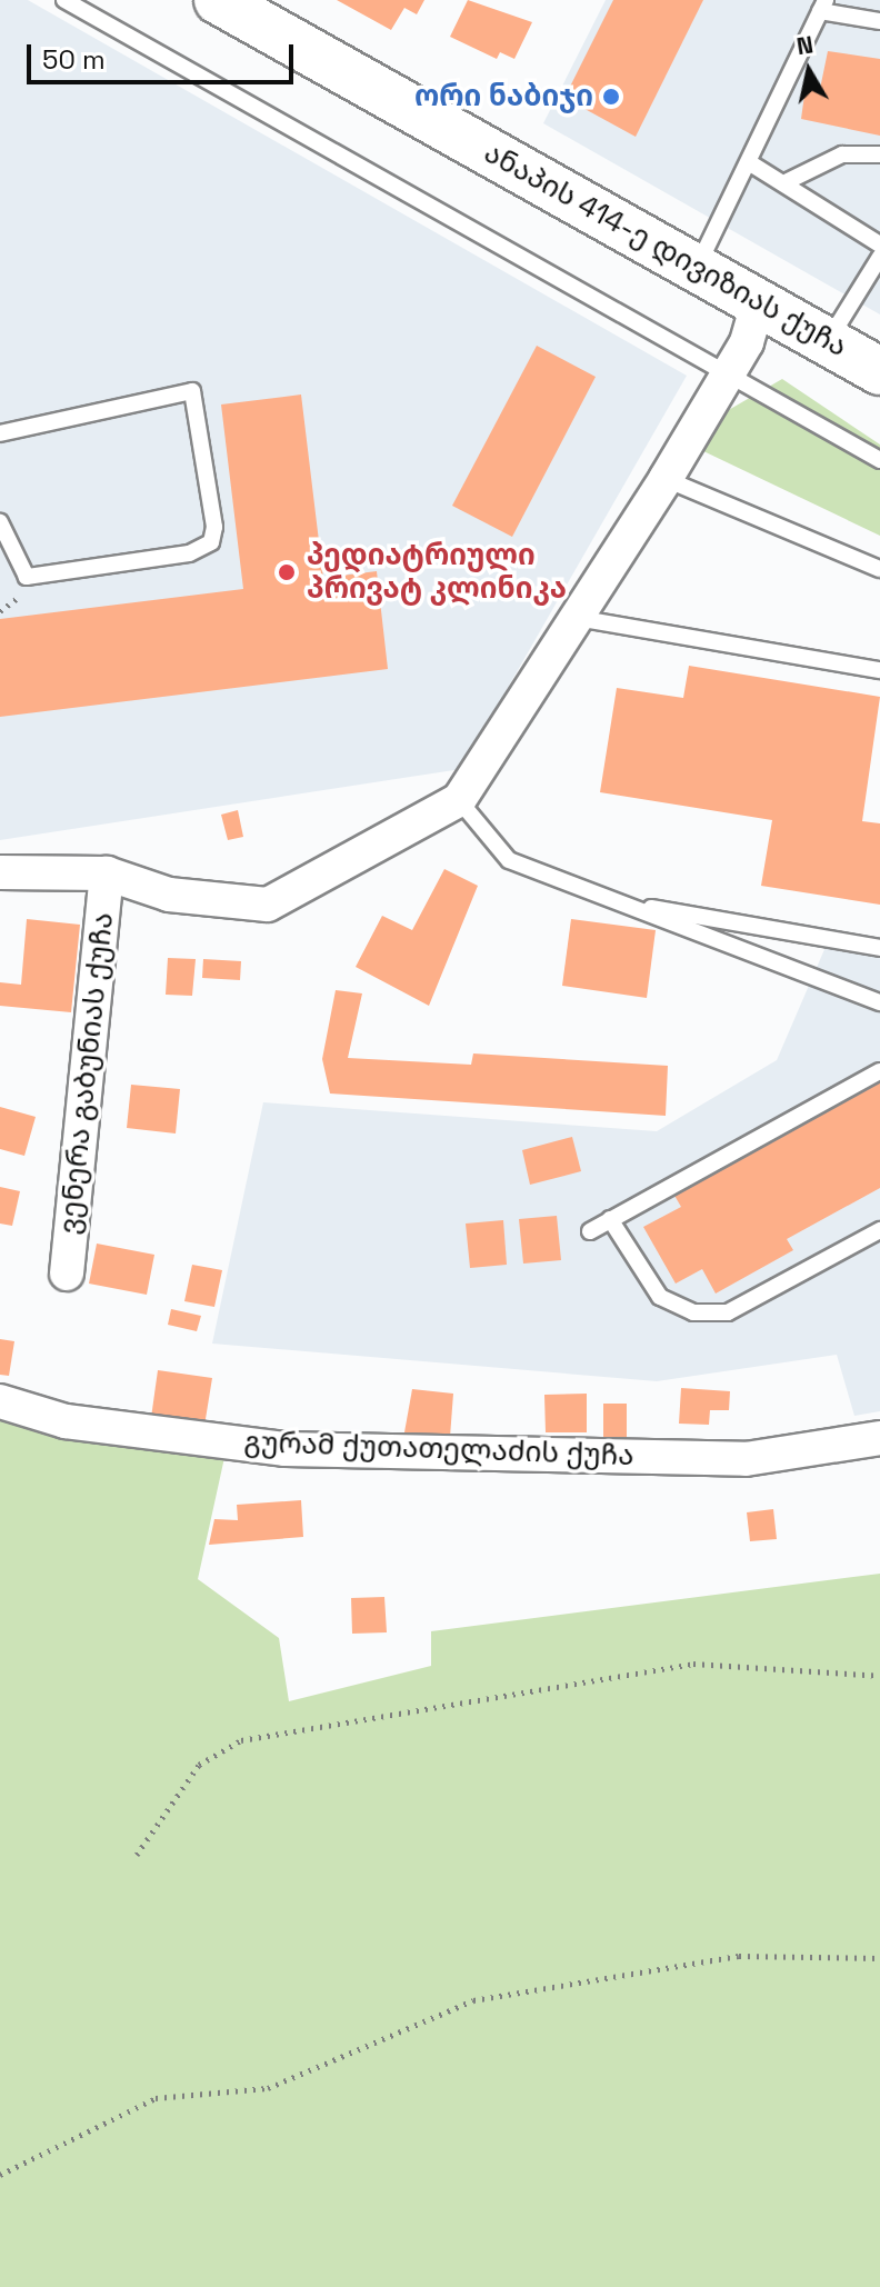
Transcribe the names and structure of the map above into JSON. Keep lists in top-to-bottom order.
{
  "streets": {
    "main road": ["ანაპის 414-ე დივიზიას ქუჩა"],
    "street": ["ვენერა გაბუნიას ქუჩა", "გურამ ქუთათელაძის ქუჩა"]
  },
  "crossings": [
    ["ანაპის 414-ე დივიზიას ქუჩა", "ვენერა გაბუნიას ქუჩა"]
  ],
  "places": ["ორი ნაბიჯი", "პედიატრიული პრივატ კლინიკა"],
  "scale_bar": "50 m",
  "north": "top"
}
